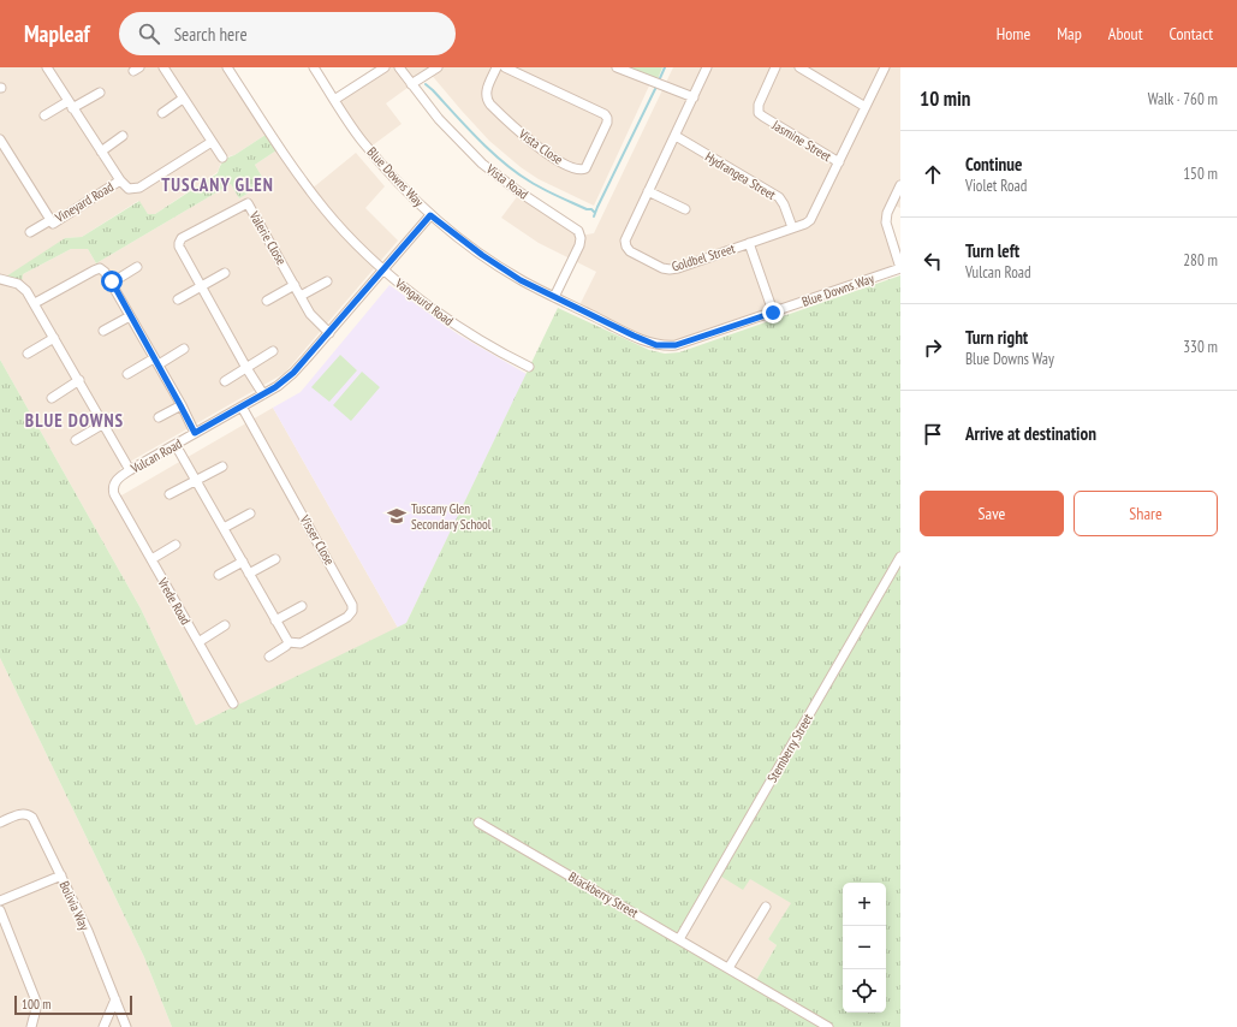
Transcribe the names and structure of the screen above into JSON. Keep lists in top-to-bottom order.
{
  "streets": {
    "street": [
      "Jasmine Street",
      "Vista Close",
      "Hydrangea Street",
      "Blue Downs Way",
      "Vista Road",
      "Vineyard Road",
      "Valerie Close",
      "Goldbel Street",
      "Vangaurd Road",
      "Vulcan Road",
      "Visser Close",
      "Vrede Road",
      "Stemberry Street",
      "Blackberry Street",
      "Bolivia Way"
    ]
  },
  "crossings": [
    ["Jasmine Street", "Goldbel Street"],
    ["Hydrangea Street", "Goldbel Street"],
    ["Blue Downs Way", "Vista Road"],
    ["Blue Downs Way", "Vulcan Road"],
    ["Valerie Close", "Vulcan Road"],
    ["Vangaurd Road", "Vulcan Road"],
    ["Vulcan Road", "Visser Close"],
    ["Vulcan Road", "Vrede Road"],
    ["Stemberry Street", "Blackberry Street"]
  ],
  "districts": ["TUSCANY GLEN", "BLUE DOWNS"],
  "places": {
    "school or university": ["Tuscany Glen Secondary School"]
  },
  "scale_bar": "100 m",
  "page": {
    "header": "Mapleaf",
    "search": "Search here",
    "nav": [
      "Home",
      "Map",
      "About",
      "Contact"
    ],
    "heading": ["10 min", "Walk · 760 m"],
    "list": [
      ["Continue", "Violet Road", "150 m"],
      ["Turn left", "Vulcan Road", "280 m"],
      ["Turn right", "Blue Downs Way", "330 m"],
      "Arrive at destination"
    ],
    "buttons": ["Save", "Share"],
    "map_buttons": ["+", "−"],
    "scale": "100 m"
  }
}
